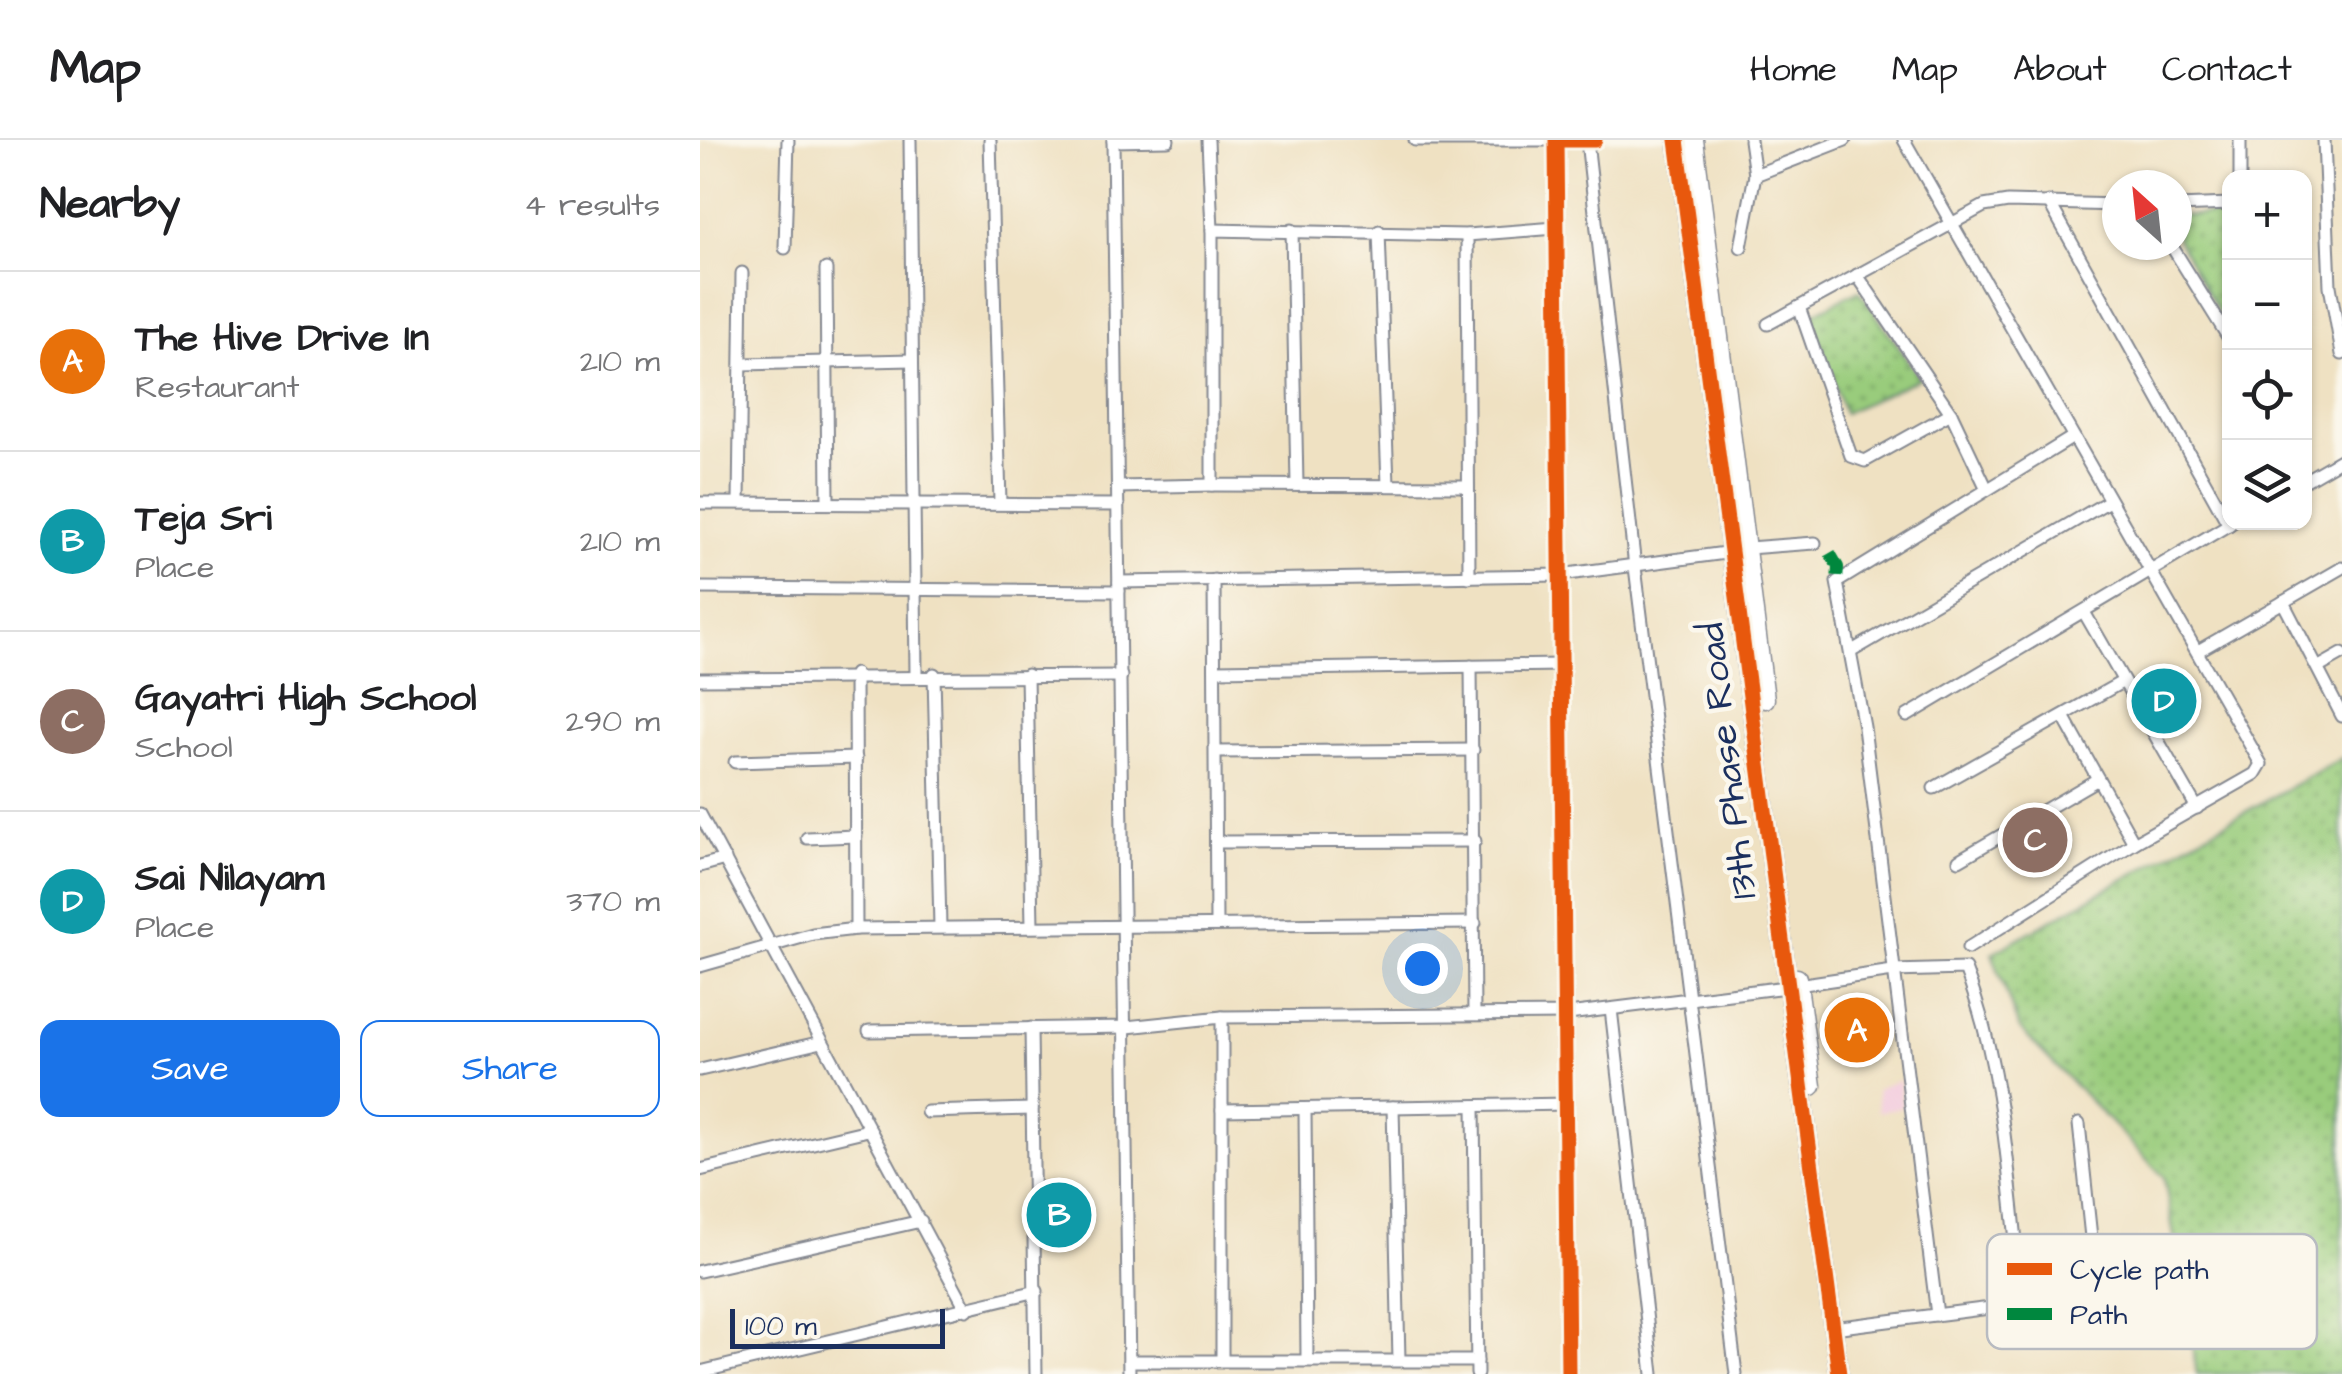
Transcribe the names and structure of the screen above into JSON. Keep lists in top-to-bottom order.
{
  "streets": {
    "street": ["13th Phase Road"]
  },
  "legend": ["Cycle path", "Path"],
  "scale_bar": "100 m",
  "north": "top left",
  "page": {
    "header": "Map",
    "nav": [
      "Home",
      "Map",
      "About",
      "Contact"
    ],
    "heading": ["Nearby", "4 results"],
    "map_buttons": ["+", "−"],
    "list": [
      {
        "mark": "A",
        "name": "The Hive Drive In",
        "note": "Restaurant",
        "value": "210 m"
      },
      {
        "mark": "B",
        "name": "Teja Sri",
        "note": "Place",
        "value": "210 m"
      },
      {
        "mark": "C",
        "name": "Gayatri High School",
        "note": "School",
        "value": "290 m"
      },
      {
        "mark": "D",
        "name": "Sai Nilayam",
        "note": "Place",
        "value": "370 m"
      }
    ],
    "pins": [
      "D",
      "C",
      "A",
      "B"
    ],
    "buttons": ["Save", "Share"],
    "scale": "100 m"
  }
}
